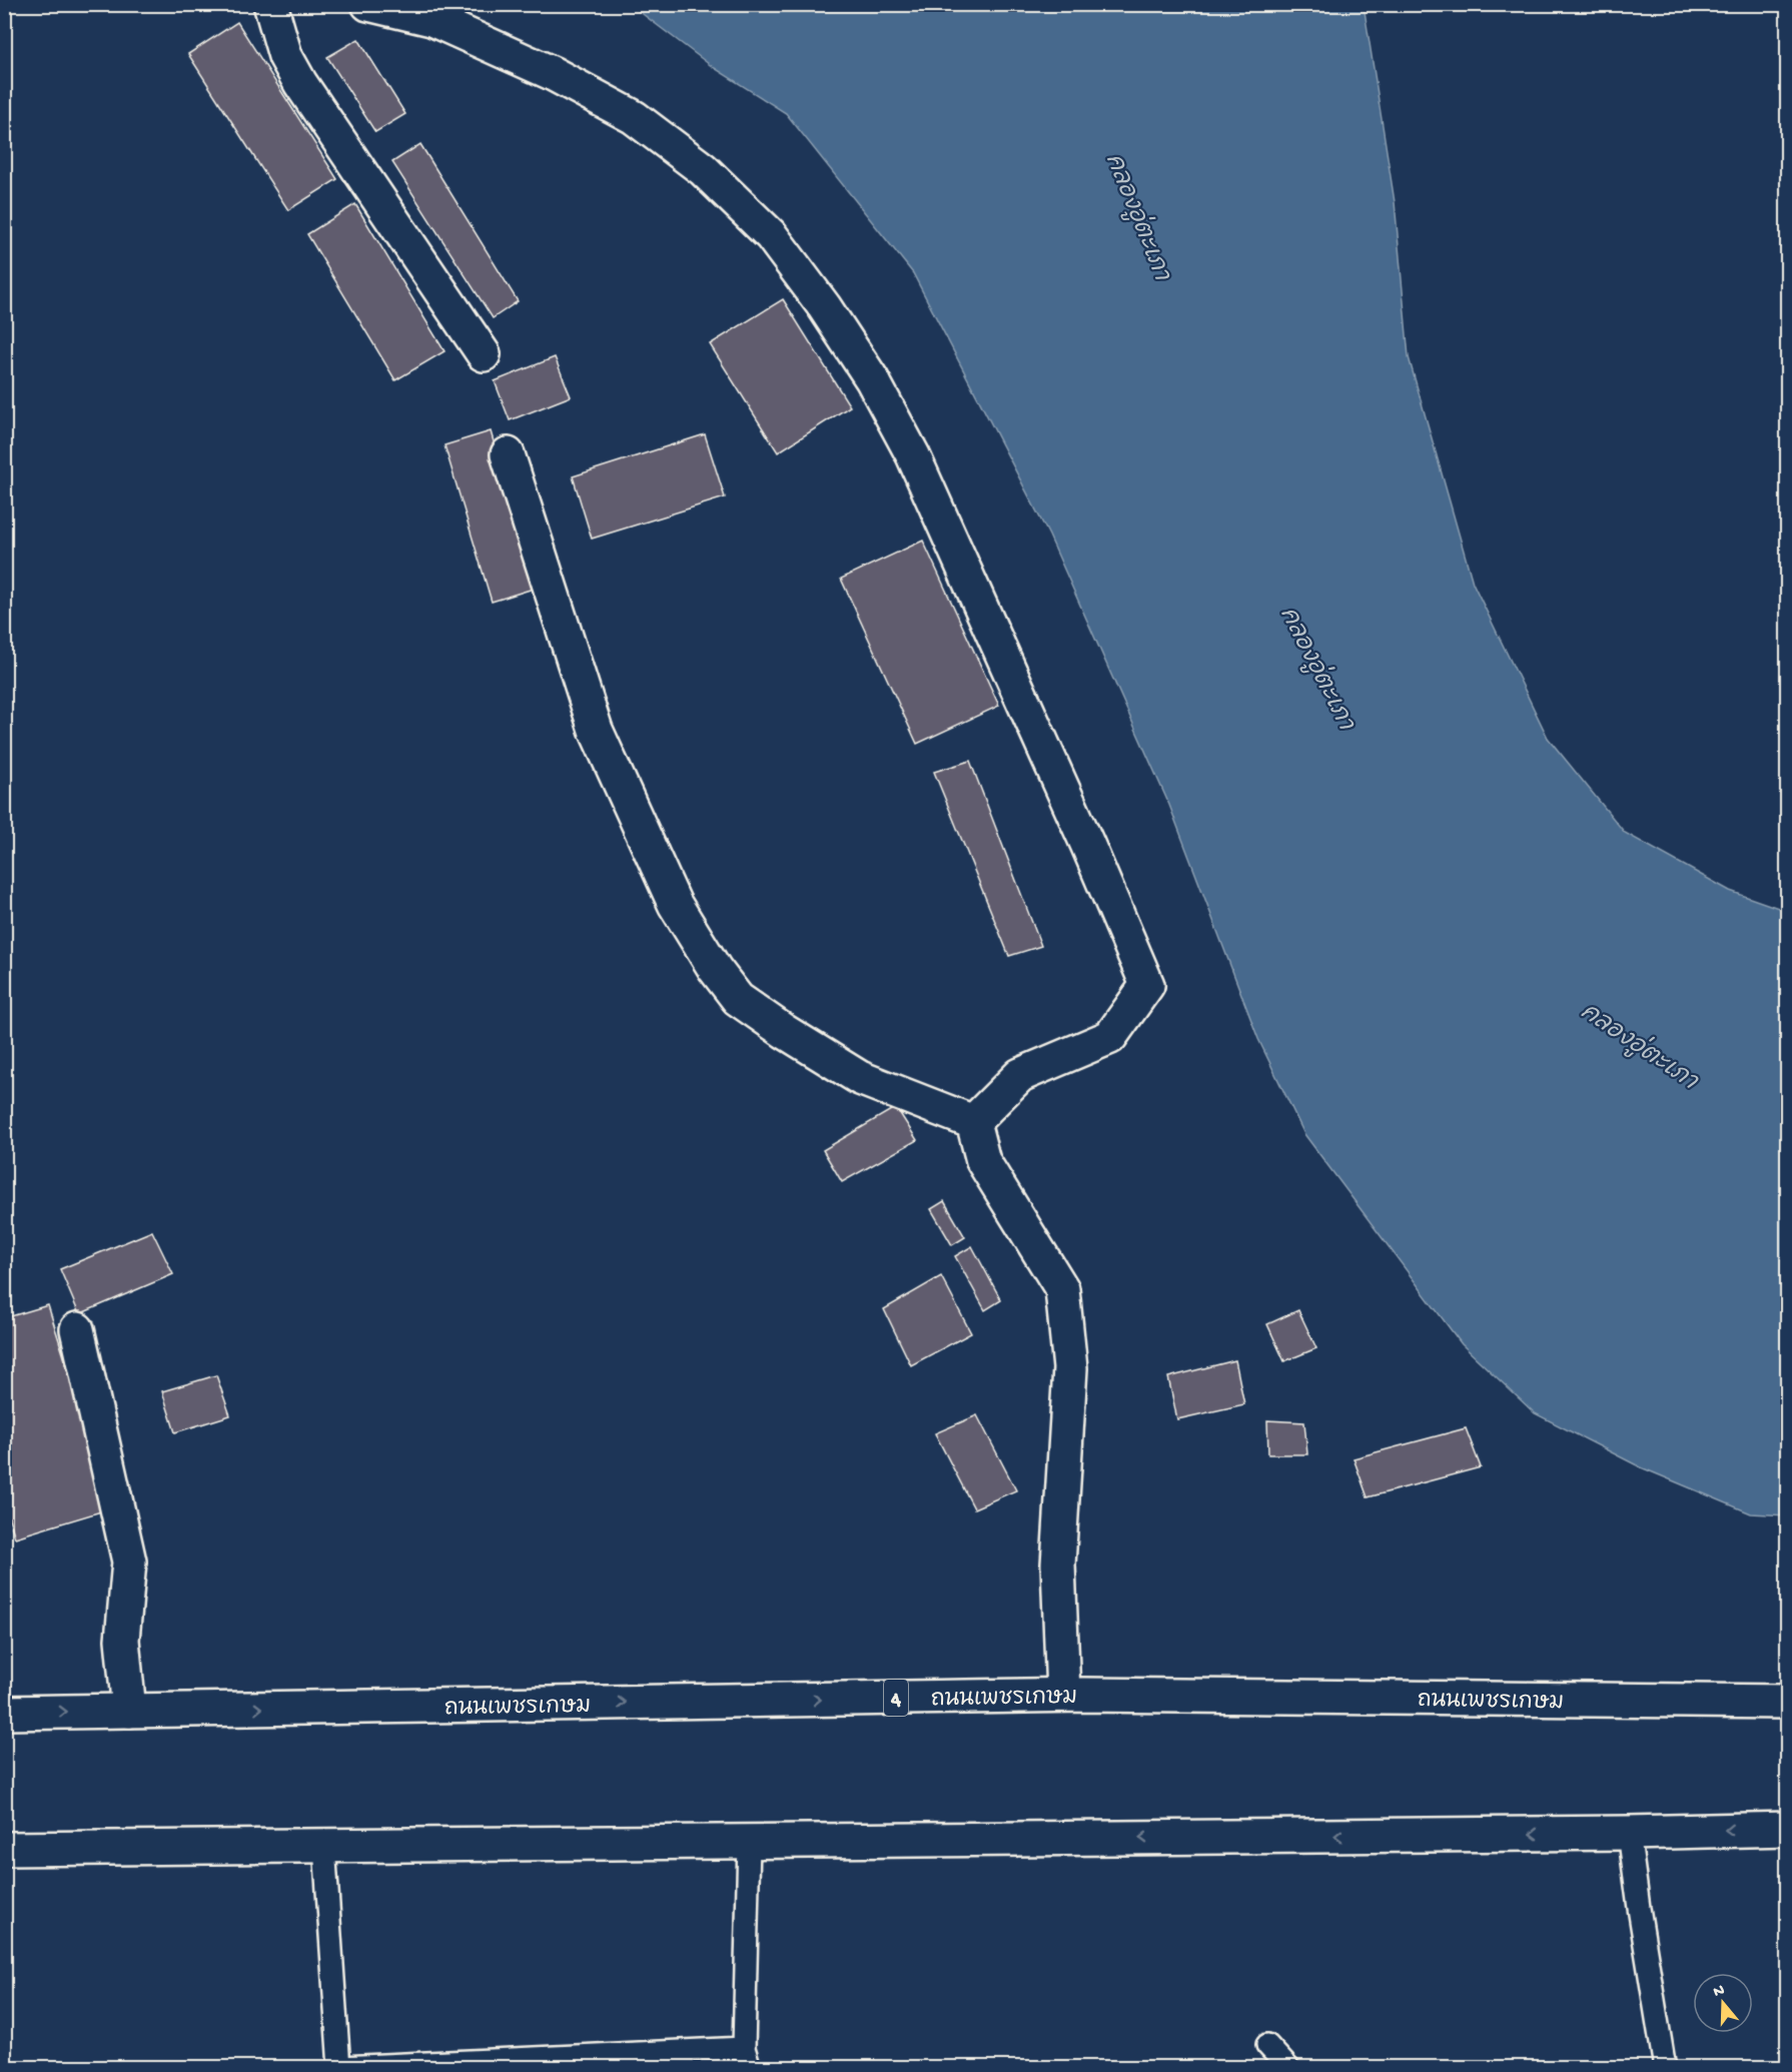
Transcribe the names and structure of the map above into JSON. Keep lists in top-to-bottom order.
{
  "streets": {
    "main road": ["ถนนเพชรเกษม", "4"]
  },
  "water": ["คลองอู่ตะเภา"],
  "north": "top"
}
